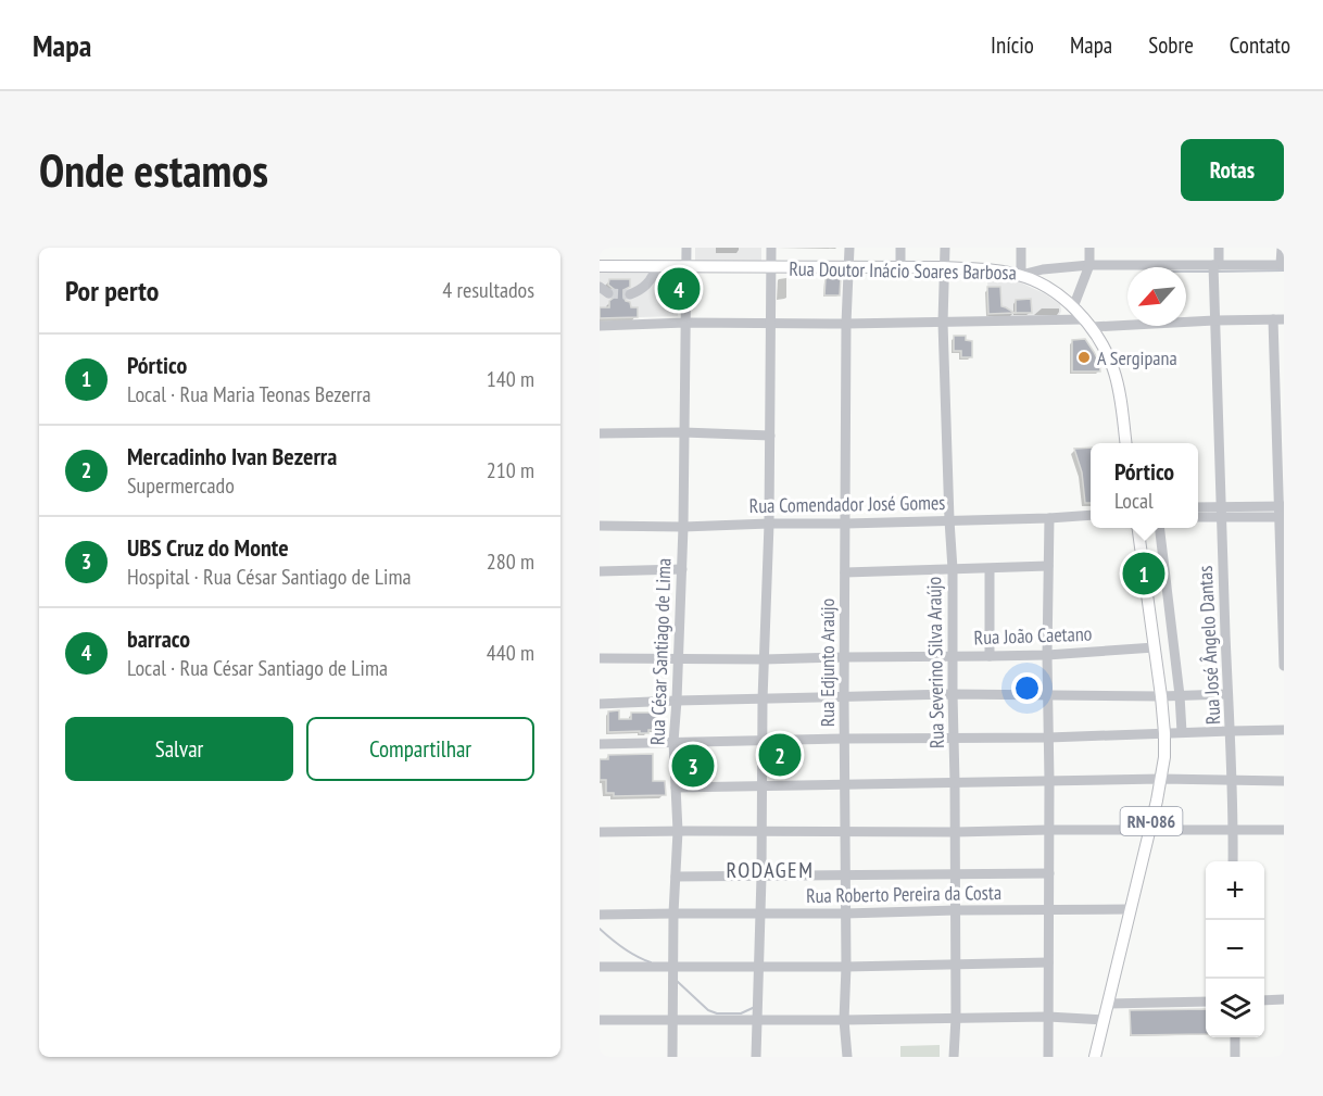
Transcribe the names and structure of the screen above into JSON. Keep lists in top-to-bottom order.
{
  "streets": {
    "main road": ["Rua Doutor Inácio Soares Barbosa", "RN-086"],
    "street": [
      "Rua Comendador José Gomes",
      "Rua João Caetano",
      "Rua José Ângelo Dantas",
      "Rua César Santiago de Lima",
      "Rua Edjunto Araújo",
      "Rua Severino Silva Araújo",
      "Rua Roberto Pereira da Costa"
    ]
  },
  "crossings": [
    ["Rua Doutor Inácio Soares Barbosa", "Rua José Ângelo Dantas"],
    ["Rua Doutor Inácio Soares Barbosa", "Rua César Santiago de Lima"],
    ["Rua Doutor Inácio Soares Barbosa", "Rua Edjunto Araújo"],
    ["Rua Doutor Inácio Soares Barbosa", "Rua Severino Silva Araújo"],
    ["Rua Comendador José Gomes", "Rua César Santiago de Lima"],
    ["Rua Comendador José Gomes", "Rua Edjunto Araújo"],
    ["Rua Comendador José Gomes", "Rua Severino Silva Araújo"],
    ["Rua João Caetano", "Rua César Santiago de Lima"],
    ["Rua João Caetano", "Rua Edjunto Araújo"],
    ["Rua João Caetano", "Rua Severino Silva Araújo"],
    ["Rua João Caetano", "RN-086"],
    ["Rua César Santiago de Lima", "Rua Roberto Pereira da Costa"],
    ["Rua Edjunto Araújo", "Rua Roberto Pereira da Costa"],
    ["Rua Severino Silva Araújo", "Rua Roberto Pereira da Costa"],
    ["RN-086", "Rua Roberto Pereira da Costa"]
  ],
  "districts": ["RODAGEM"],
  "places": ["A Sergipana"],
  "north": "bottom left",
  "page": {
    "header": "Mapa",
    "nav": [
      "Início",
      "Mapa",
      "Sobre",
      "Contato"
    ],
    "buttons": [
      "Rotas",
      ["Salvar", "Compartilhar"]
    ],
    "title": "Onde estamos",
    "heading": ["Por perto", "4 resultados"],
    "pins": [
      "4",
      "1",
      "2",
      "3"
    ],
    "list": [
      {
        "mark": "1",
        "name": "Pórtico",
        "note": "Local · Rua Maria Teonas Bezerra",
        "value": "140 m"
      },
      {
        "mark": "2",
        "name": "Mercadinho Ivan Bezerra",
        "note": "Supermercado",
        "value": "210 m"
      },
      {
        "mark": "3",
        "name": "UBS Cruz do Monte",
        "note": "Hospital · Rua César Santiago de Lima",
        "value": "280 m"
      },
      {
        "mark": "4",
        "name": "barraco",
        "note": "Local · Rua César Santiago de Lima",
        "value": "440 m"
      }
    ],
    "popup": ["Pórtico", "Local"],
    "map_buttons": ["+", "−"]
  }
}
